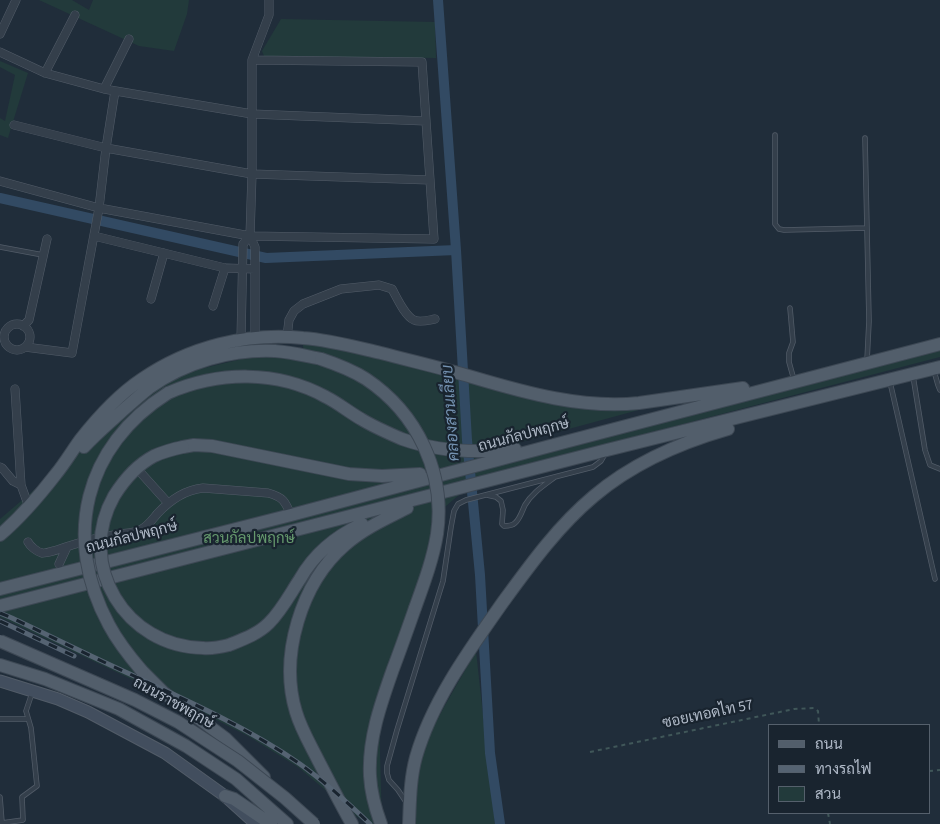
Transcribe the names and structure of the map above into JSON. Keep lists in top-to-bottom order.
{
  "streets": {
    "main road": ["ถนนกัลปพฤกษ์", "ถนนราชพฤกษ์"],
    "path": ["ซอยเทอดไท 57"]
  },
  "water": ["คลองสวนเลียบ"],
  "parks": ["สวนกัลปพฤกษ์"],
  "legend": ["ถนน", "ทางรถไฟ", "สวน"]
}
